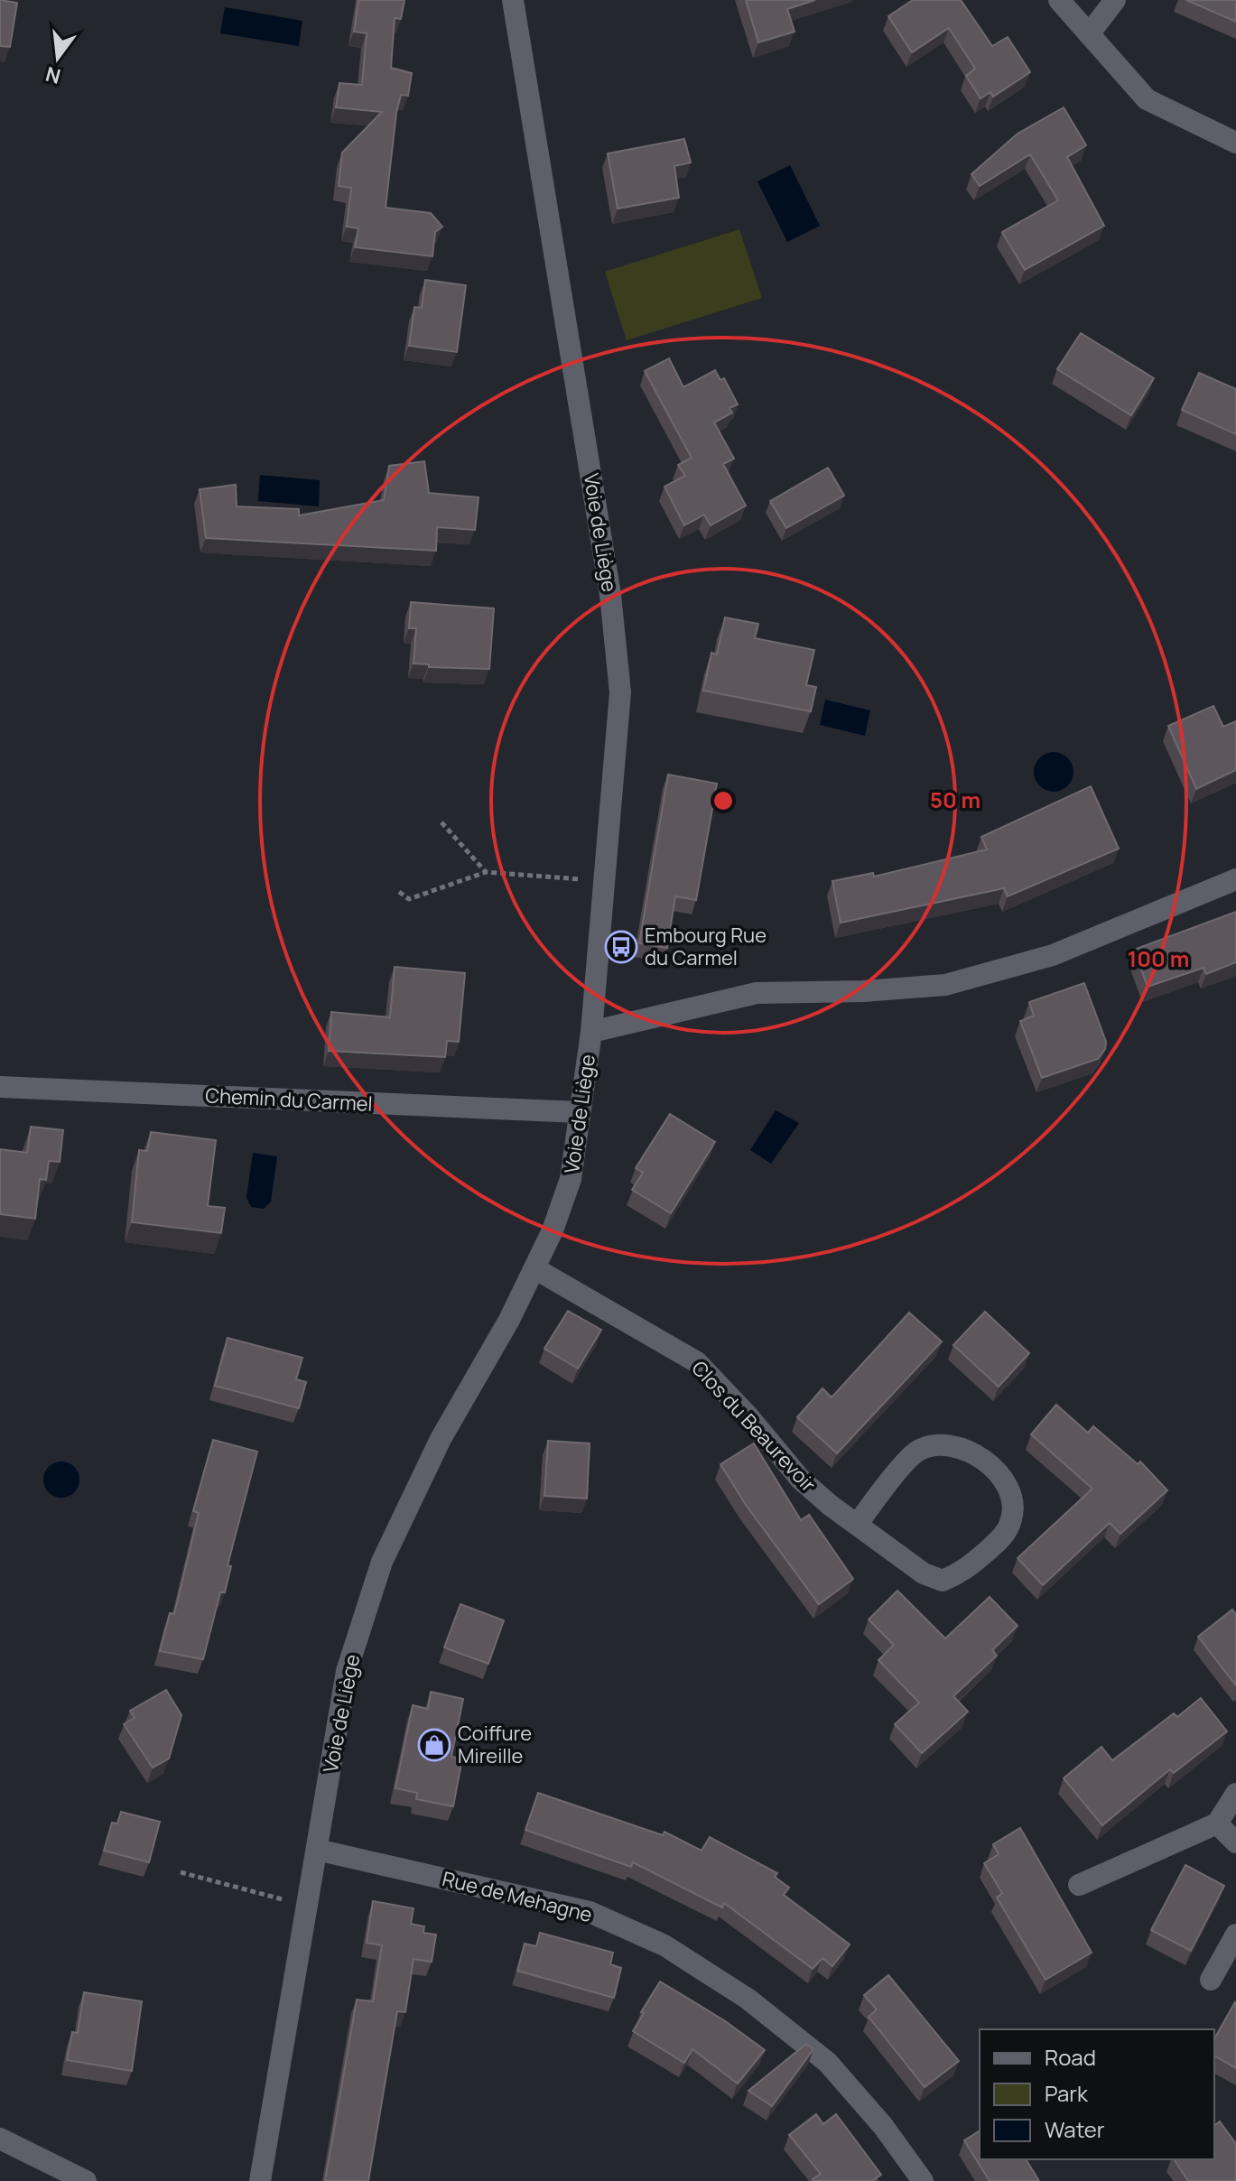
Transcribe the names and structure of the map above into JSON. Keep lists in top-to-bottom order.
{
  "streets": {
    "street": [
      "Voie de Liège",
      "Chemin du Carmel",
      "Clos du Beaurevoir",
      "Rue de Mehagne"
    ]
  },
  "crossings": [
    ["Voie de Liège", "Chemin du Carmel"],
    ["Voie de Liège", "Clos du Beaurevoir"],
    ["Voie de Liège", "Rue de Mehagne"]
  ],
  "places": {
    "bus stop": ["Embourg Rue du Carmel"],
    "shop": ["Coiffure Mireille"]
  },
  "legend": ["Road", "Park", "Water"],
  "north": "bottom",
  "rings": ["50 m", "100 m"]
}
